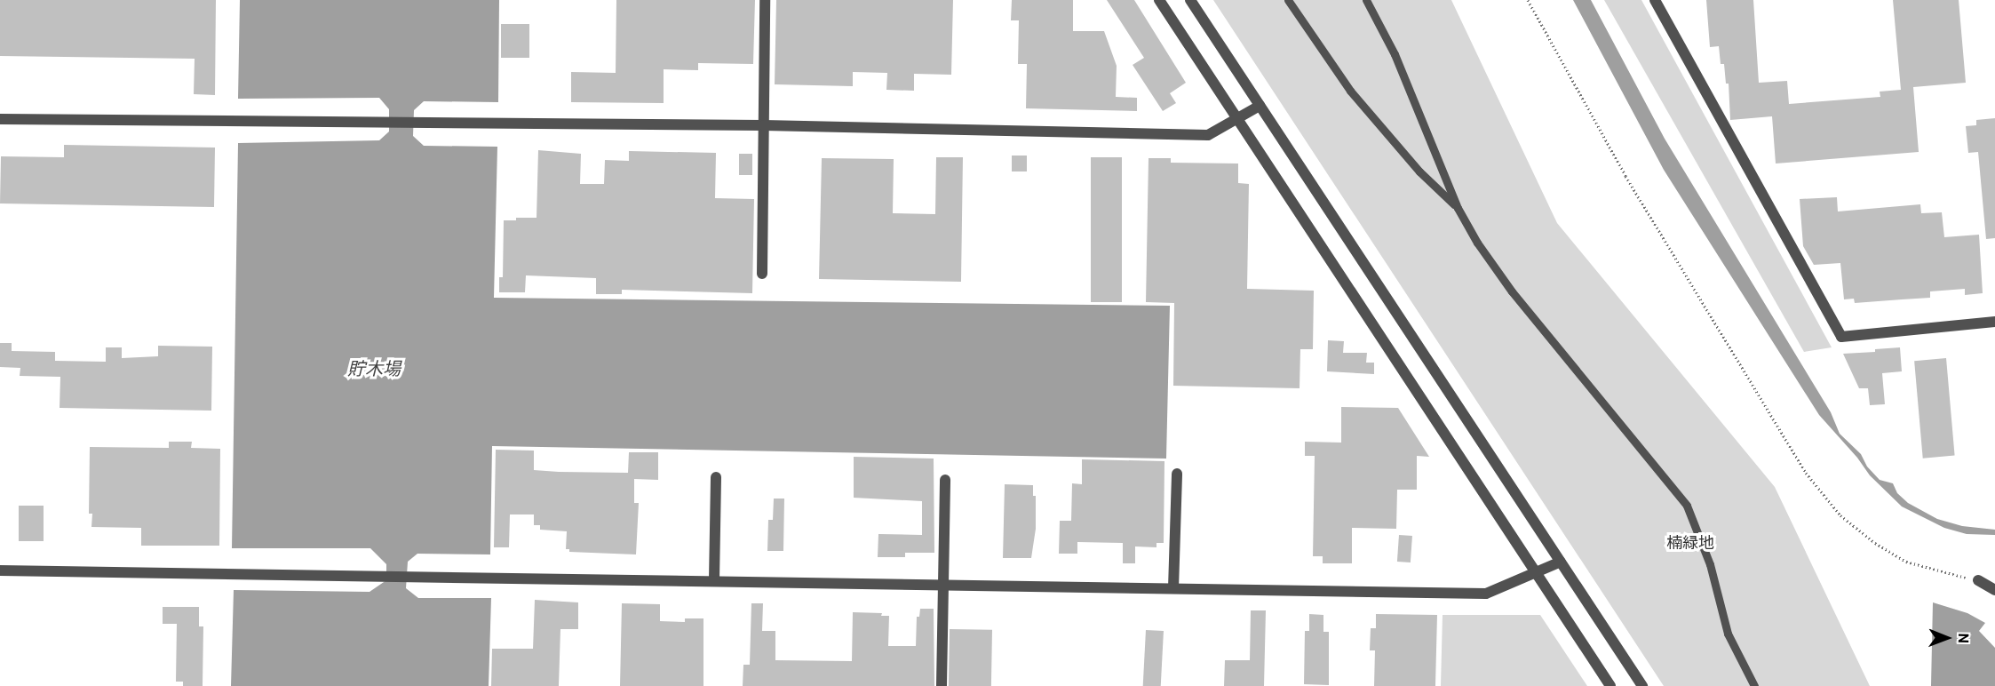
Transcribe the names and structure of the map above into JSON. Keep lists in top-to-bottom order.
{
  "water": ["貯木場"],
  "parks": ["楠緑地"],
  "north": "right"
}
